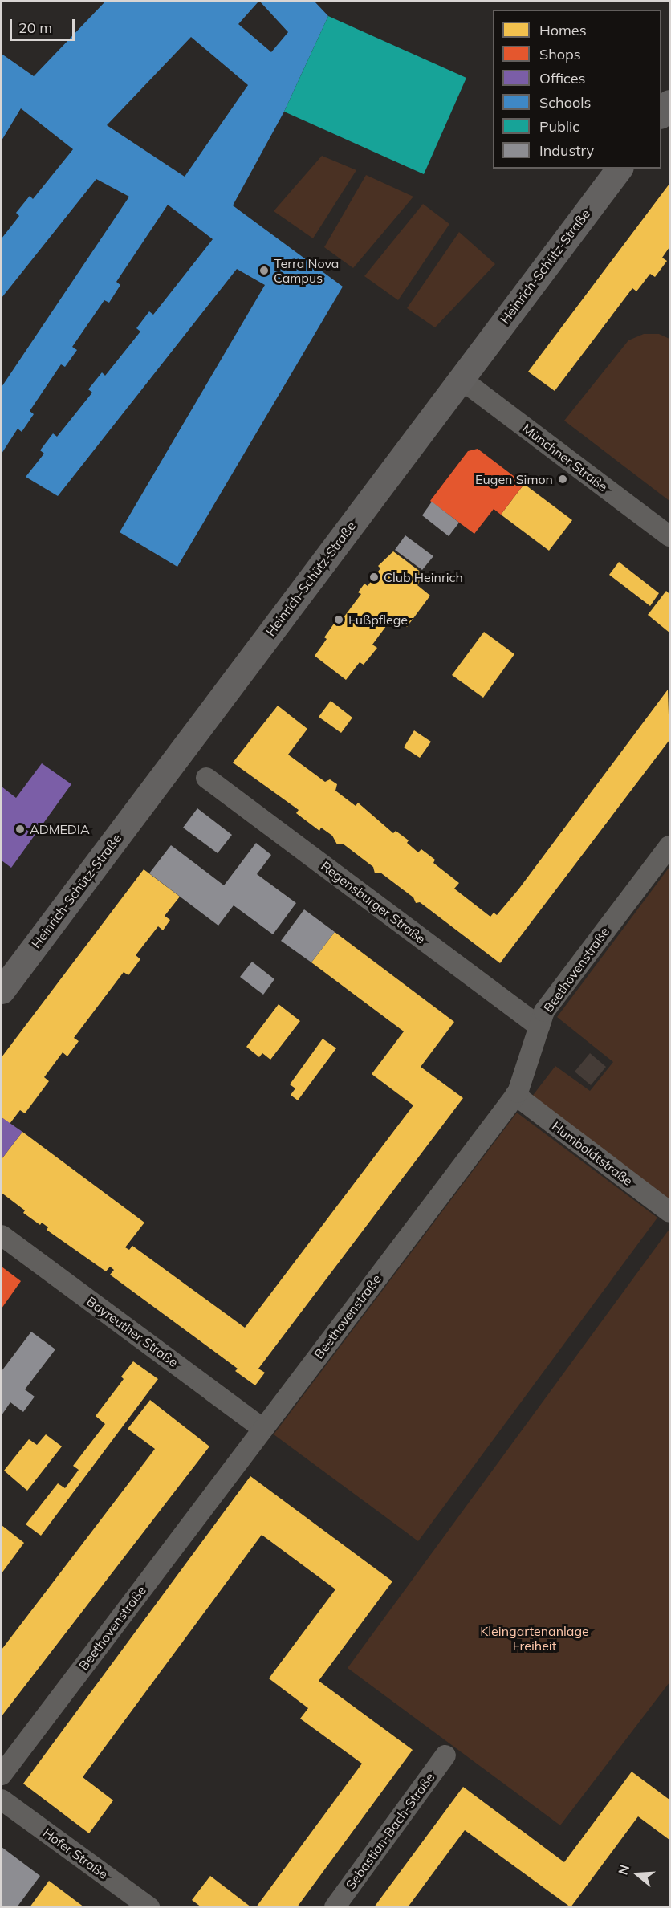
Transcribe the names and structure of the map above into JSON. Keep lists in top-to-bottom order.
{
  "streets": {
    "main road": ["Heinrich-Schütz-Straße"],
    "street": [
      "Münchner Straße",
      "Regensburger Straße",
      "Beethovenstraße",
      "Humboldtstraße",
      "Bayreuther Straße",
      "Sebastian-Bach-Straße",
      "Hofer Straße"
    ]
  },
  "crossings": [
    ["Heinrich-Schütz-Straße", "Münchner Straße"],
    ["Regensburger Straße", "Beethovenstraße"],
    ["Beethovenstraße", "Humboldtstraße"],
    ["Beethovenstraße", "Bayreuther Straße"]
  ],
  "parks": ["Kleingartenanlage Freiheit"],
  "places": [
    "Terra Nova Campus",
    "Eugen Simon",
    "Club Heinrich",
    "Fußpflege",
    "ADMEDIA"
  ],
  "legend": [
    "Homes",
    "Shops",
    "Offices",
    "Schools",
    "Public",
    "Industry"
  ],
  "scale_bar": "20 m",
  "north": "left"
}
